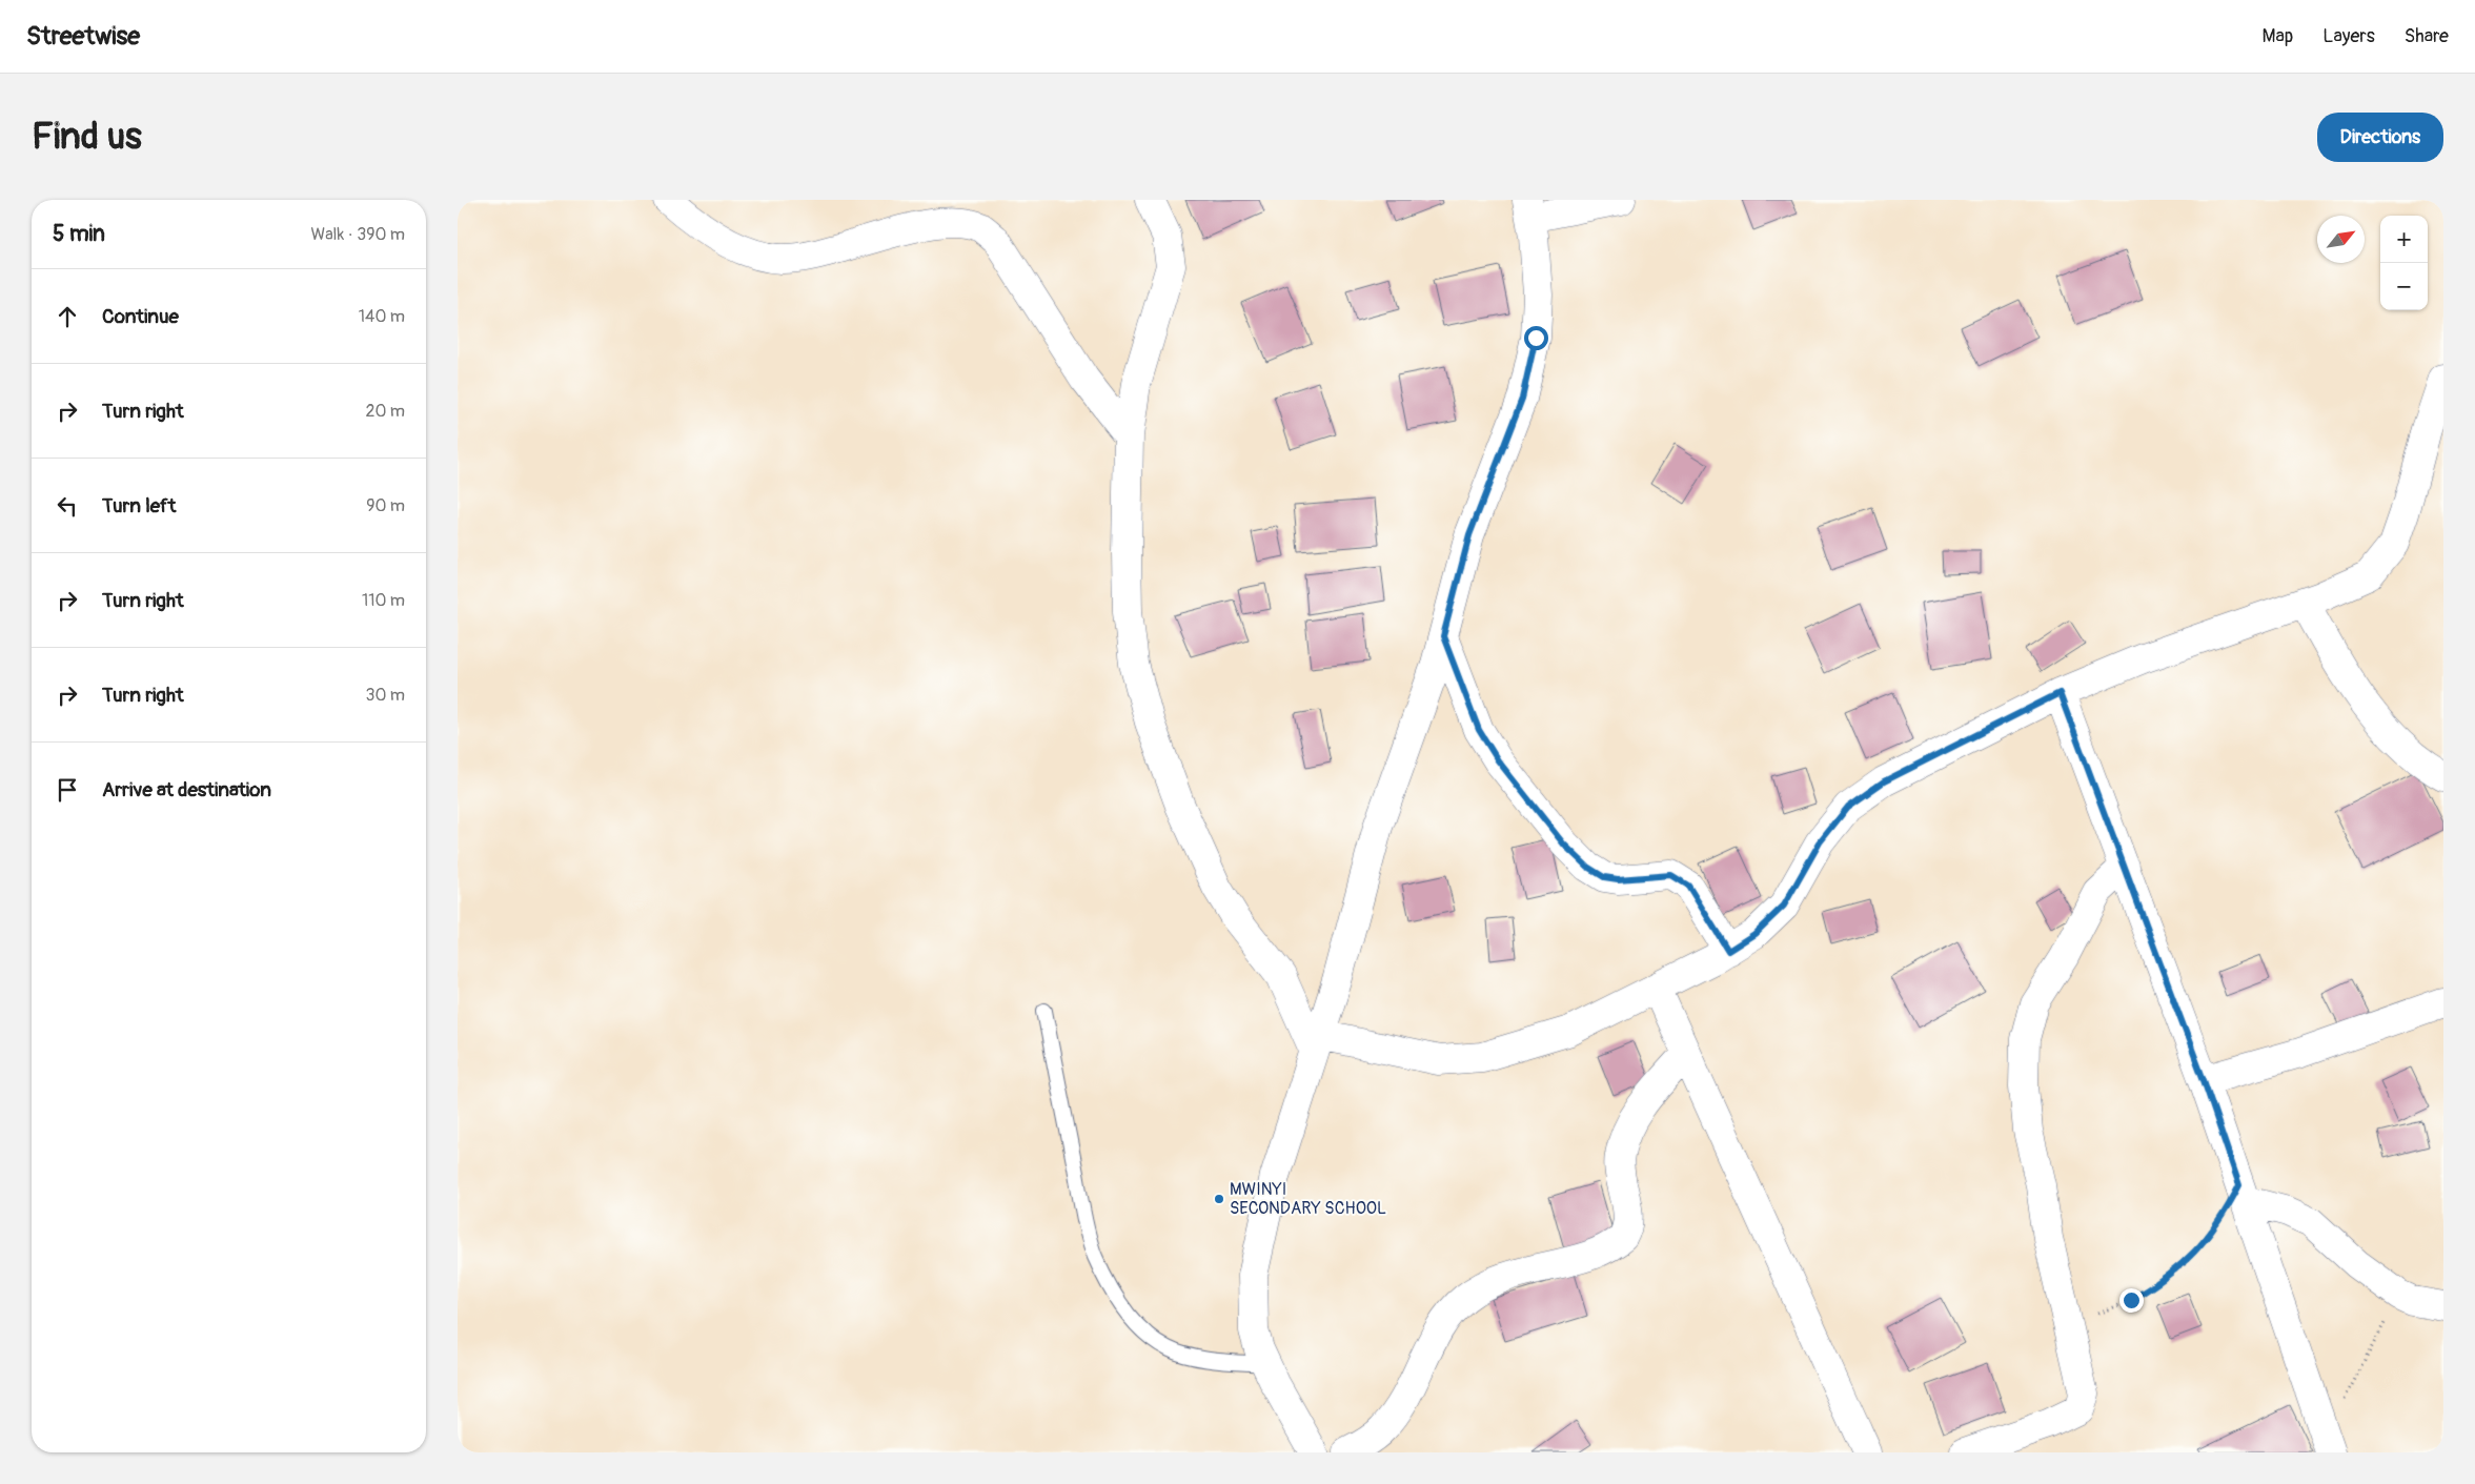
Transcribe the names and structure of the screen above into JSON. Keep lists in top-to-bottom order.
{
  "places": ["MWINYI SECONDARY SCHOOL"],
  "north": "top right",
  "page": {
    "header": "Streetwise",
    "nav": ["Map", "Layers", "Share"],
    "buttons": "Directions",
    "title": "Find us",
    "heading": ["5 min", "Walk · 390 m"],
    "map_buttons": ["+", "−"],
    "list": [
      ["Continue", "140 m"],
      ["Turn right", "20 m"],
      ["Turn left", "90 m"],
      ["Turn right", "110 m"],
      ["Turn right", "30 m"],
      "Arrive at destination"
    ]
  }
}
